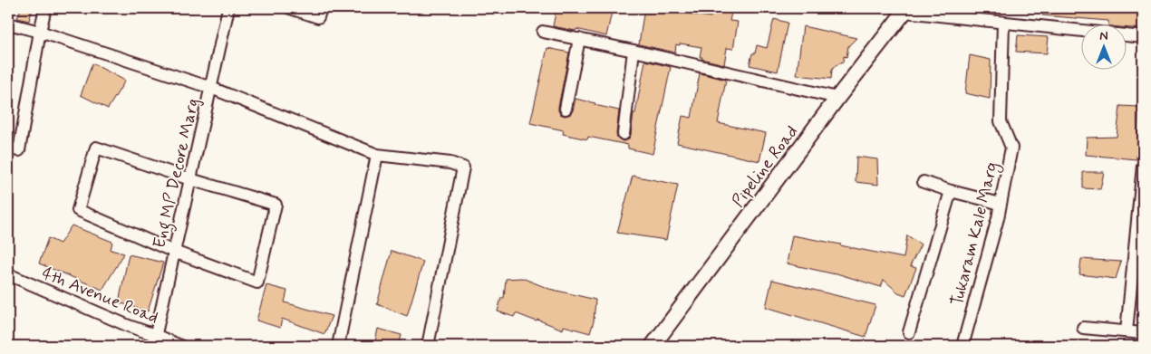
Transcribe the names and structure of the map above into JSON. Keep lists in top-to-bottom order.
{
  "streets": {
    "street": [
      "Pipeline Road",
      "Eng MP Decore Marg",
      "Tukaram Kale Marg",
      "4th Avenue Road"
    ]
  },
  "crossings": [
    ["Eng MP Decore Marg", "4th Avenue Road"]
  ],
  "north": "top"
}
